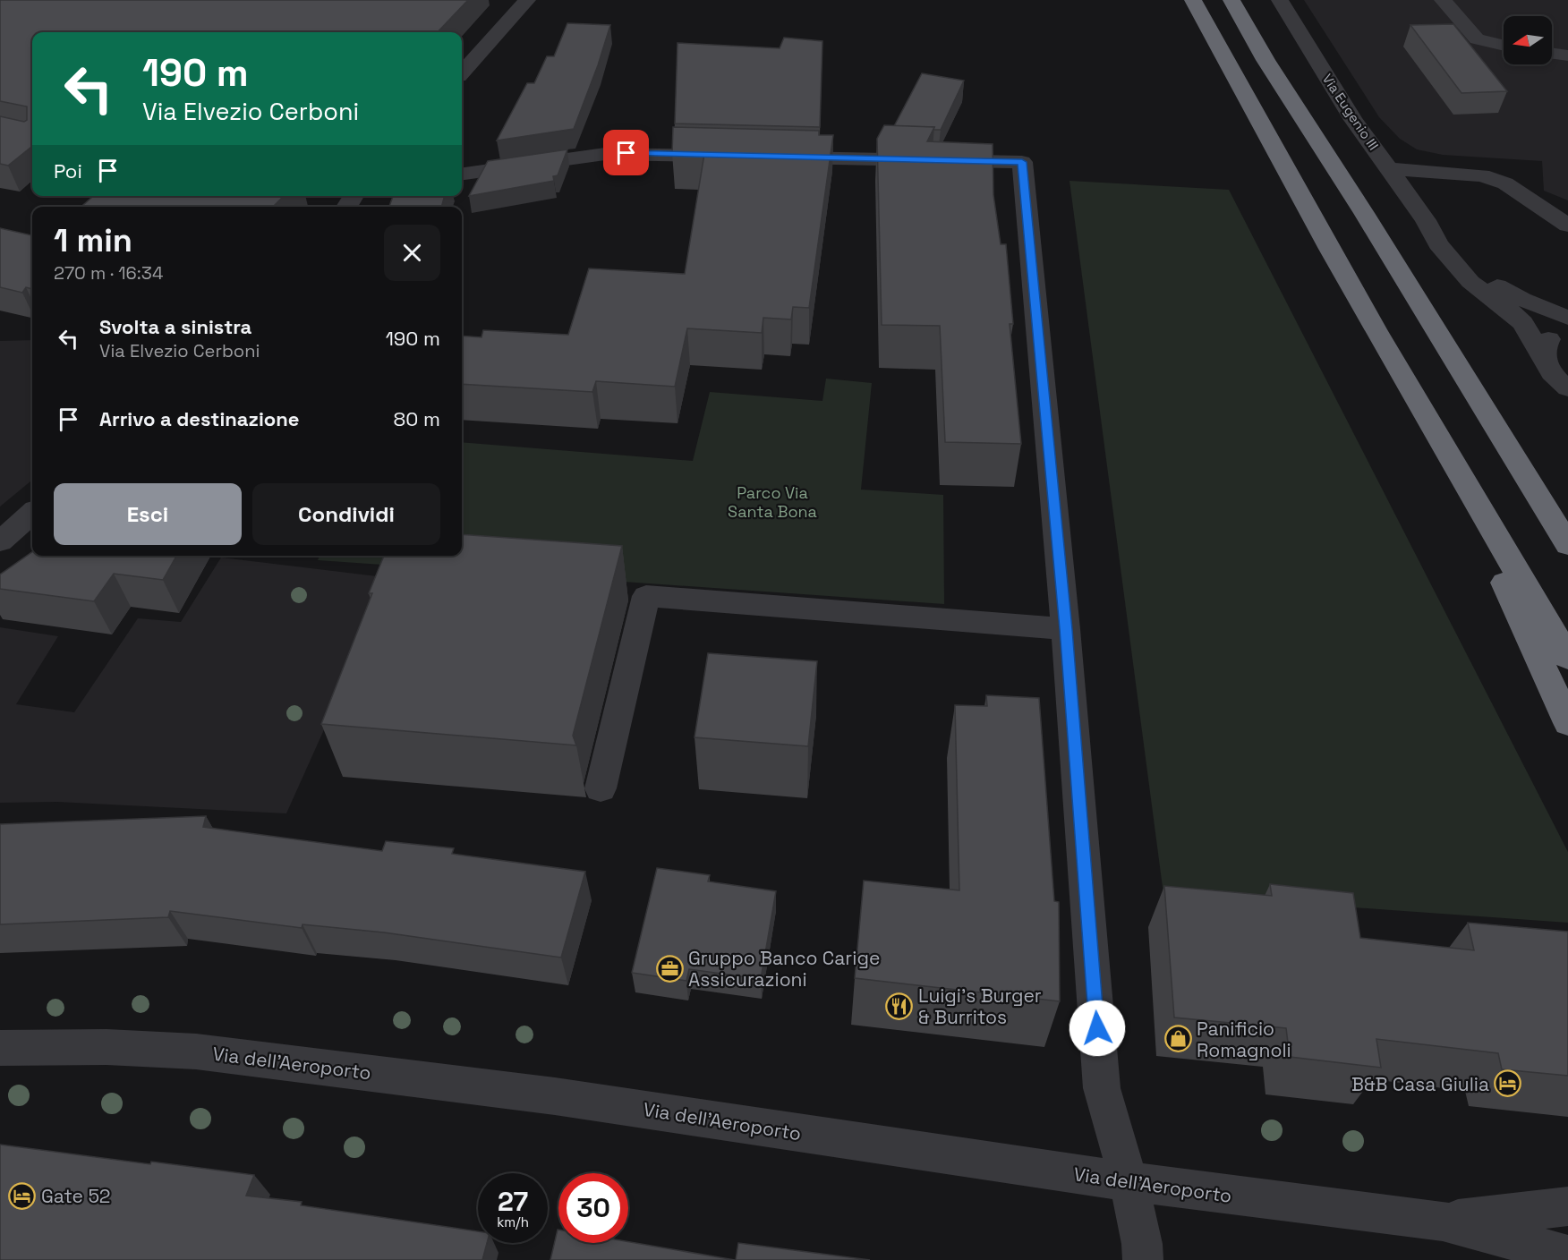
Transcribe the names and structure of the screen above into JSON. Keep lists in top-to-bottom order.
{
  "streets": {
    "street": ["Via Eugenio III", "Via dell'Aeroporto"]
  },
  "parks": ["Parco Via Santa Bona"],
  "places": {
    "office": ["Gruppo Banco Carige Assicurazioni"],
    "restaurant": ["Luigi's Burger & Burritos"],
    "shop": ["Panificio Romagnoli"],
    "hotel": ["B&B Casa Giulia", "Gate 52"]
  },
  "north": "left",
  "page": {
    "turn": ["190 m", "Via Elvezio Cerboni"],
    "then": "Poi",
    "heading": ["1 min", "270 m · 16:34"],
    "list": [
      {
        "name": "Svolta a sinistra",
        "note": "Via Elvezio Cerboni",
        "value": "190 m"
      },
      {
        "name": "Arrivo a destinazione",
        "value": "80 m"
      }
    ],
    "buttons": ["Esci", "Condividi"],
    "speed": "27 km/h",
    "limit": "30"
  }
}
